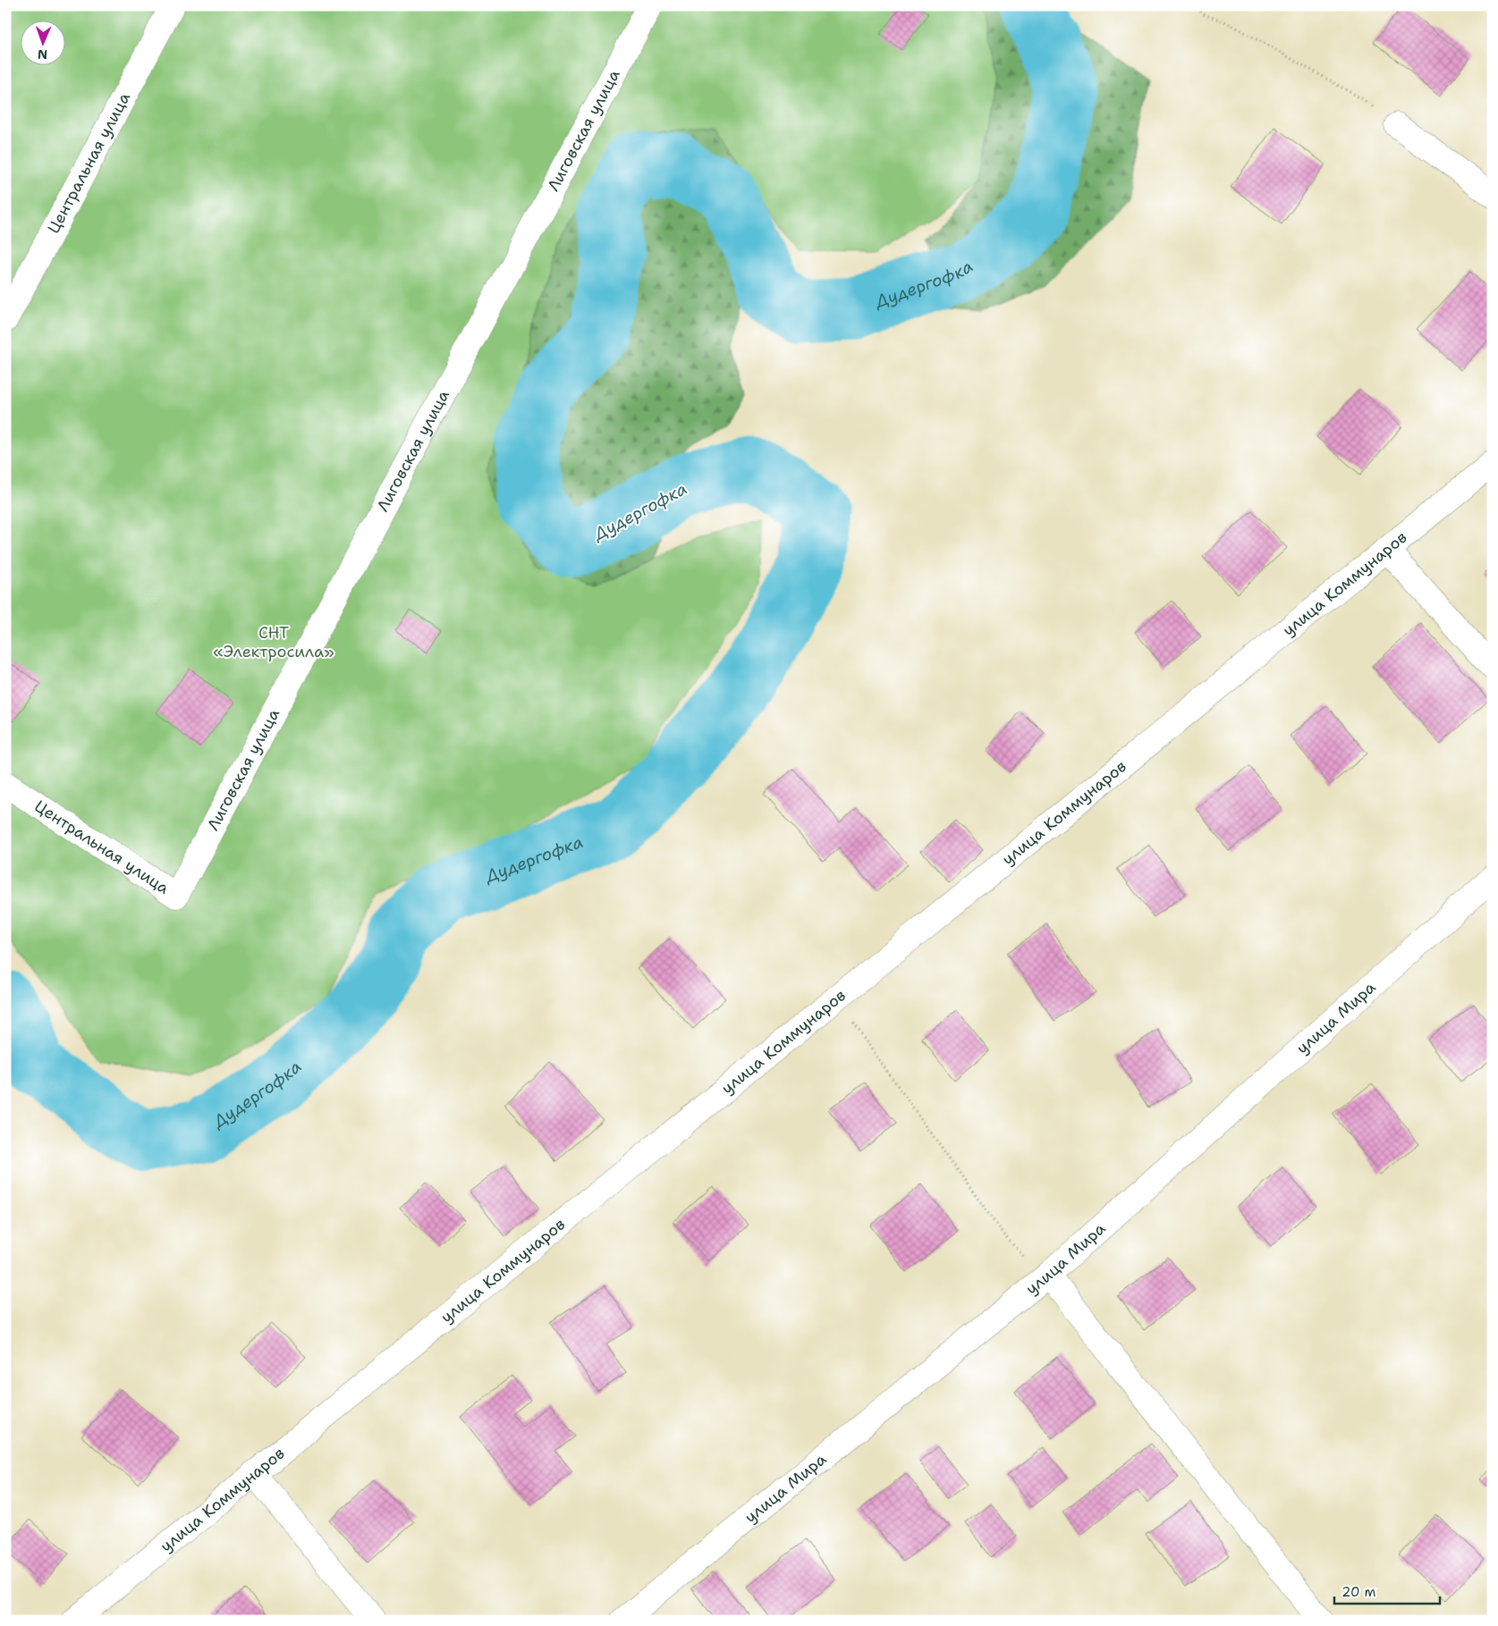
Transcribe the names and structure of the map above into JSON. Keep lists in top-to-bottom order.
{
  "streets": {
    "street": [
      "Лиговская улица",
      "Центральная улица",
      "улица Коммунаров",
      "улица Мира"
    ]
  },
  "crossings": [
    ["Лиговская улица", "Центральная улица"]
  ],
  "water": ["Дудергофка"],
  "parks": ["СНТ «Электросила»"],
  "scale_bar": "20 m",
  "north": "bottom"
}
